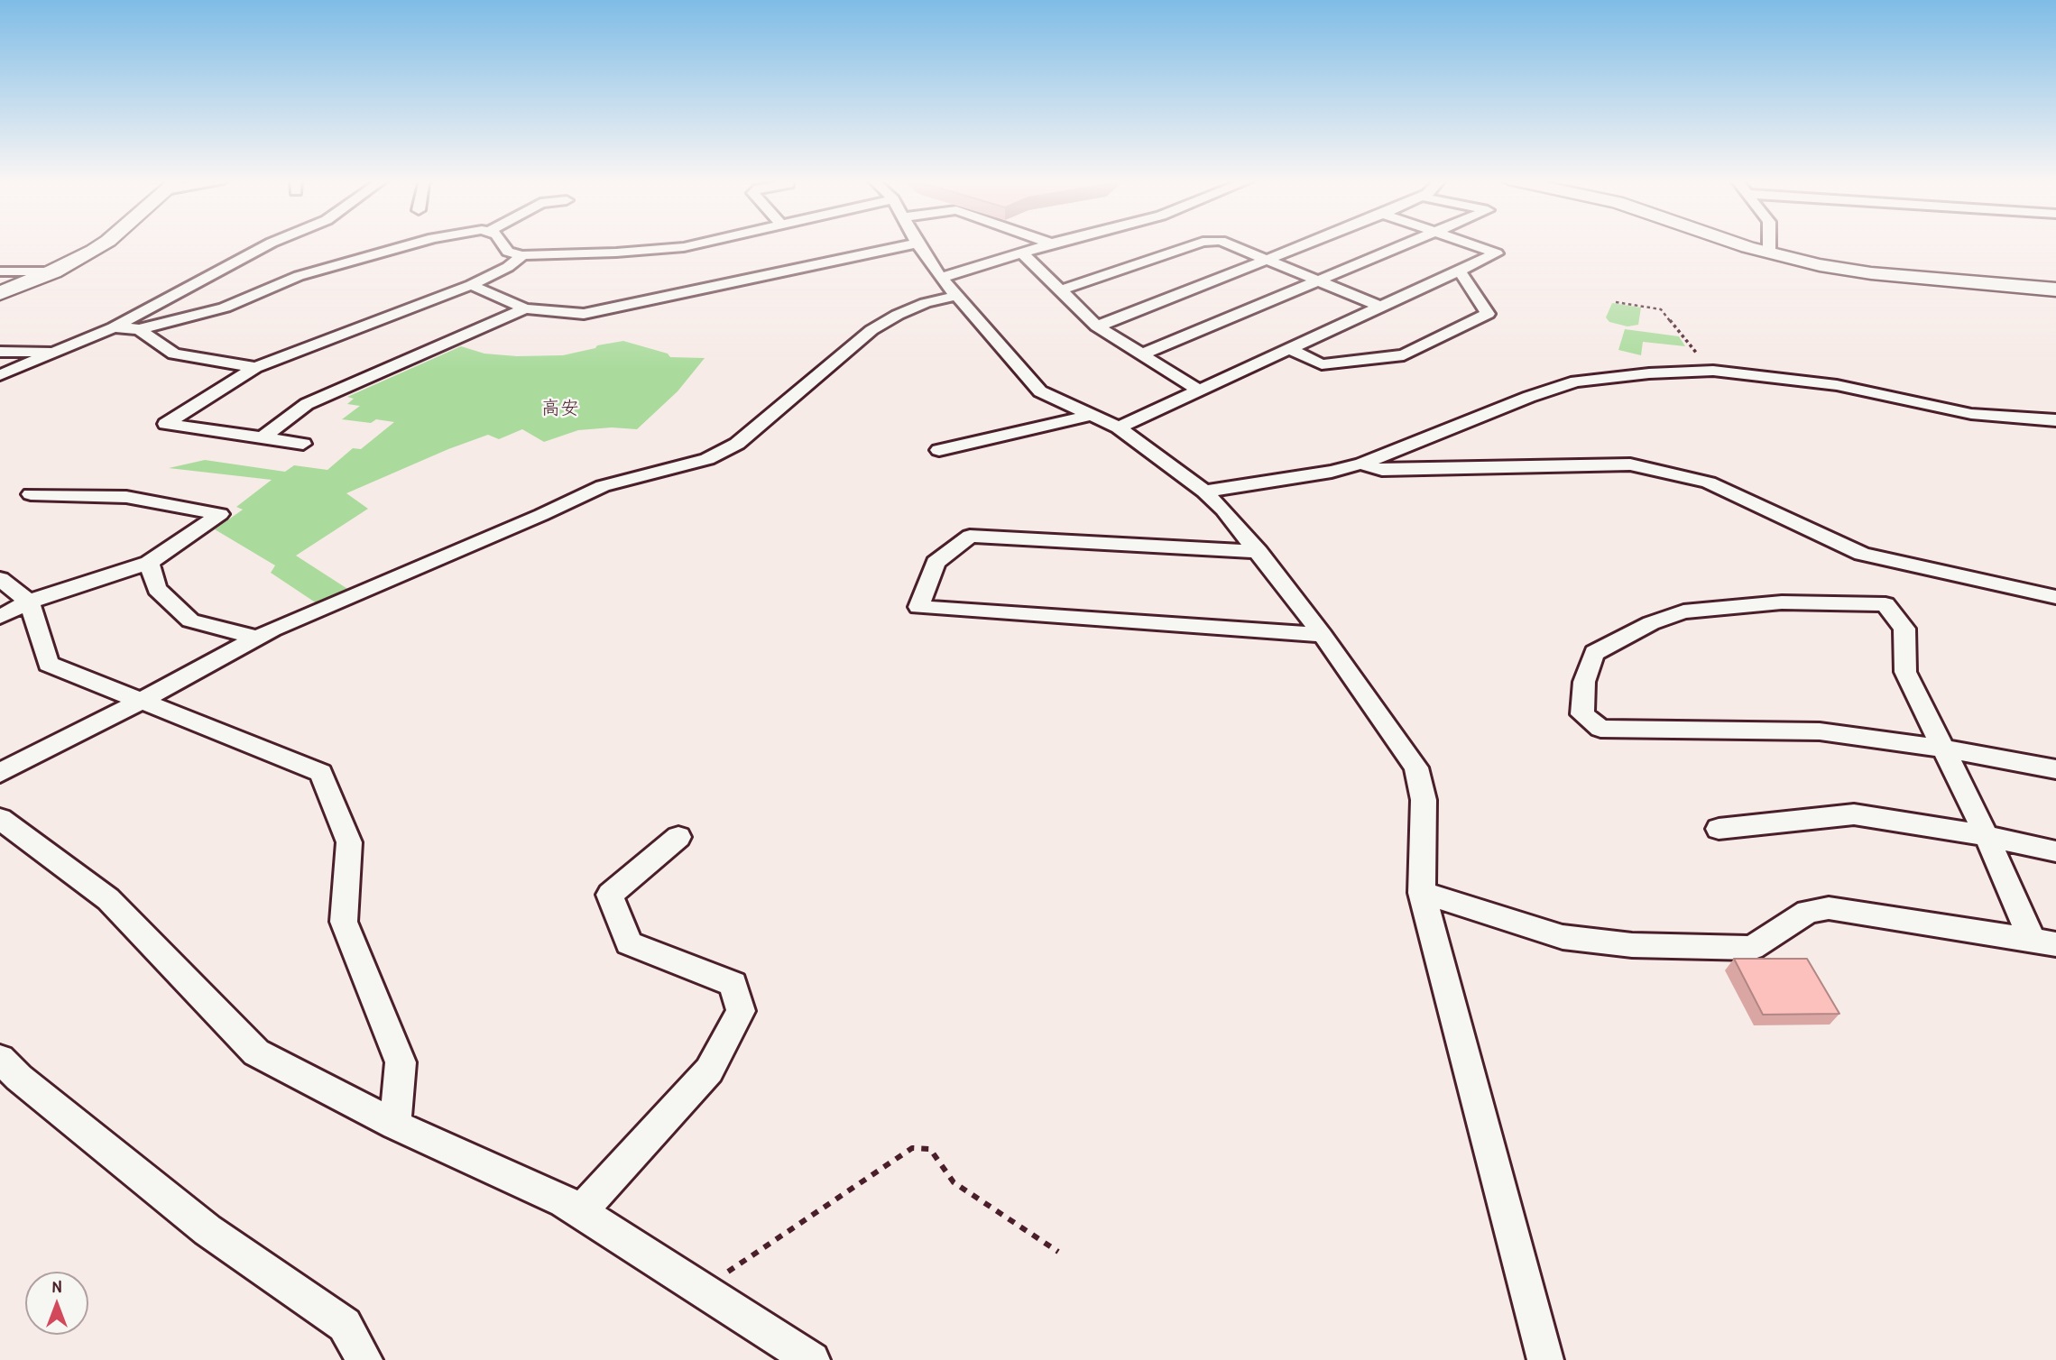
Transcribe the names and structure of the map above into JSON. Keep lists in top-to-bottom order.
{
  "districts": ["高安"],
  "north": "top"
}
